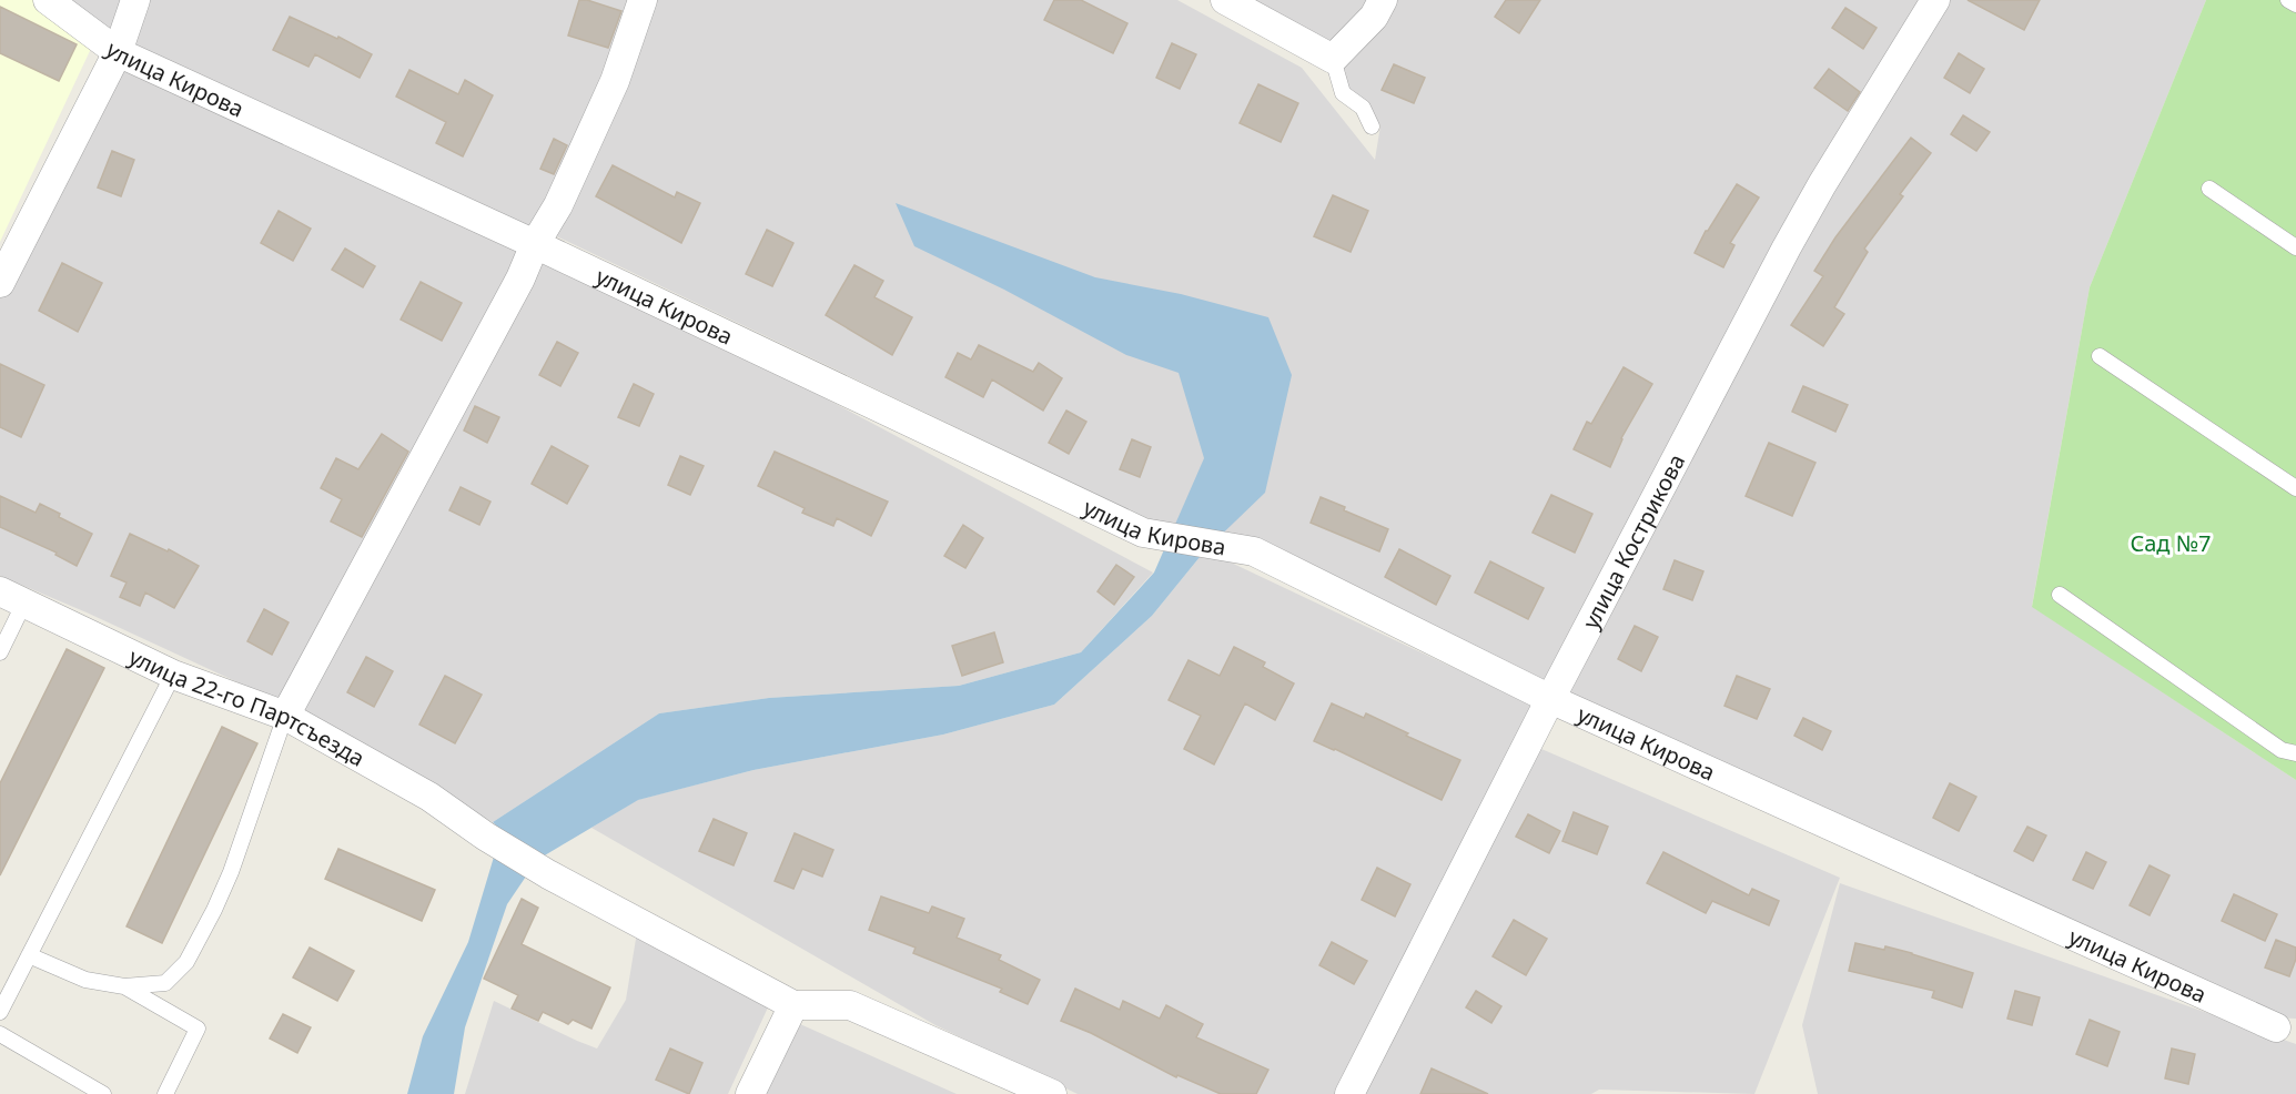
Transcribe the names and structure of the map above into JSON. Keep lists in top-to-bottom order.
{
  "streets": {
    "street": ["улица Кирова", "улица Кострикова", "улица 22-го Партсъезда"]
  },
  "crossings": [
    ["улица Кирова", "улица Кострикова"]
  ],
  "parks": ["Сад №7"]
}
